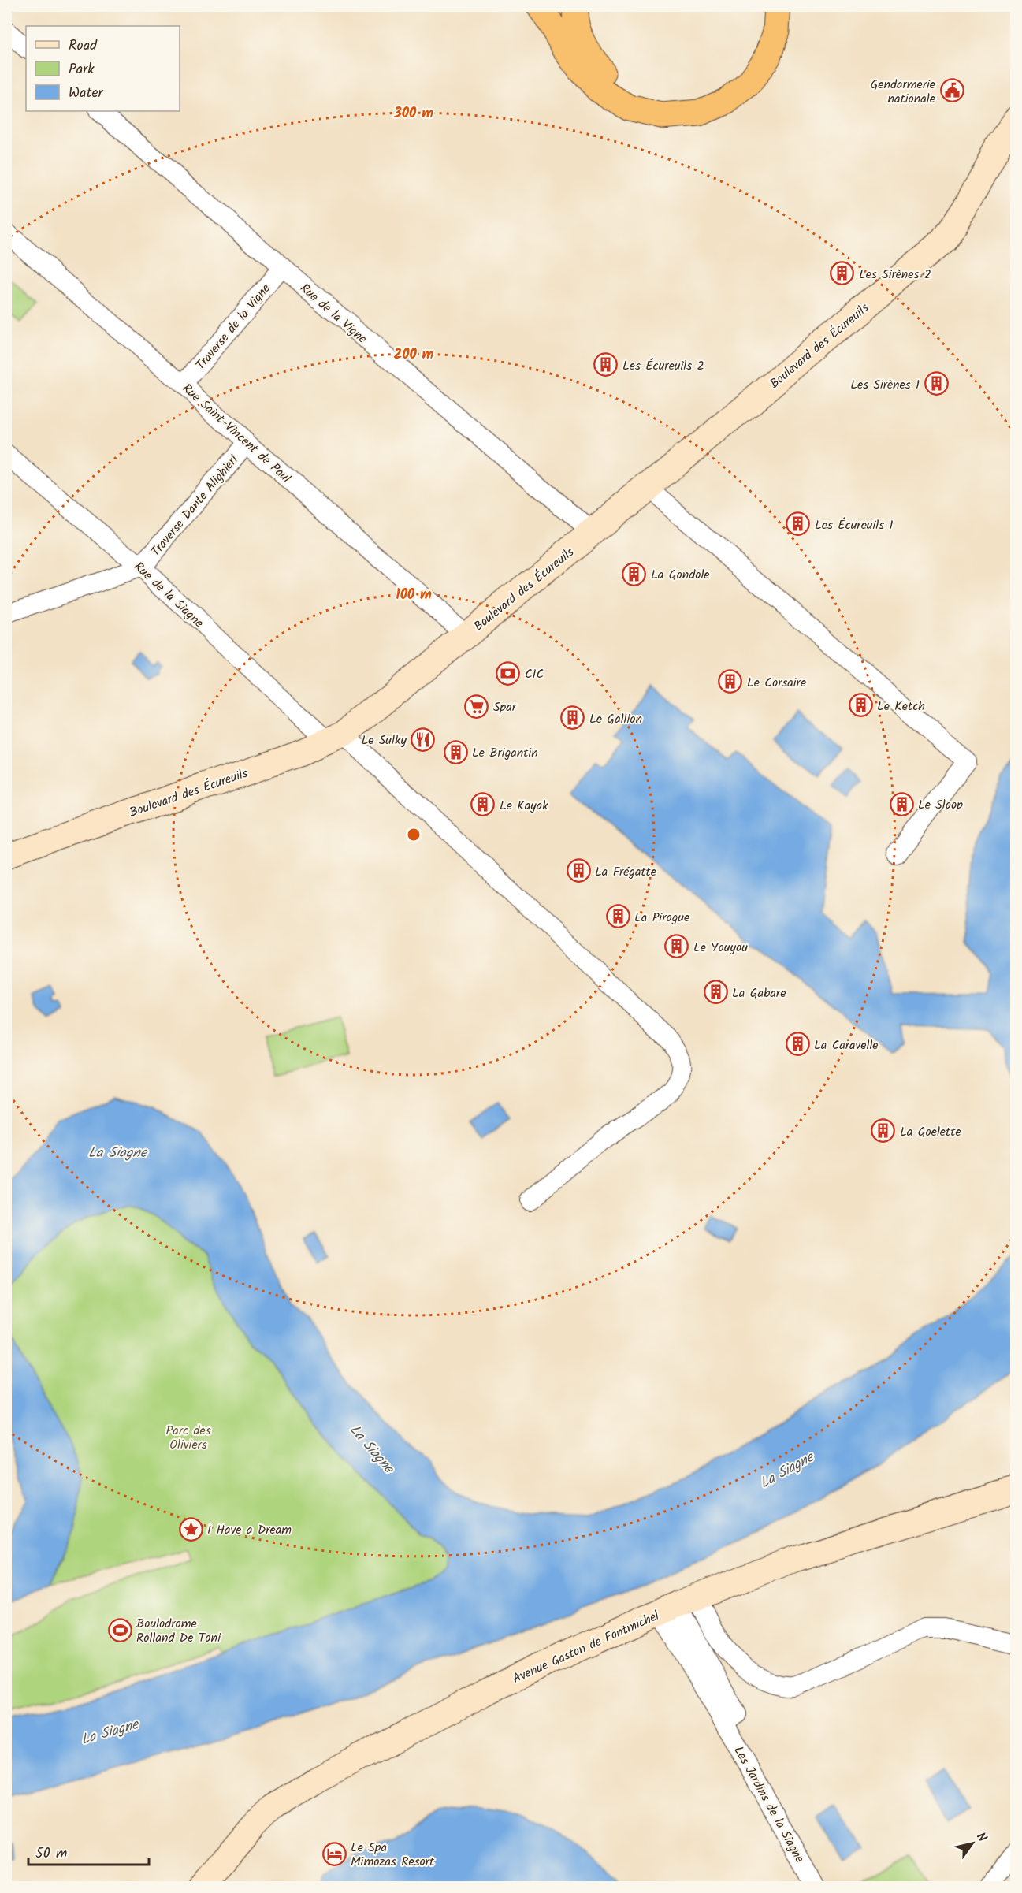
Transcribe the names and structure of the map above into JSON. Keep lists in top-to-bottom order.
{
  "streets": {
    "street": [
      "Rue de la Vigne",
      "Traverse de la Vigne",
      "Boulevard des Écureuils",
      "Rue Saint-Vincent de Paul",
      "Traverse Dante Alighieri",
      "Rue de la Siagne",
      "Avenue Gaston de Fontmichel",
      "Les Jardins de la Siagne"
    ]
  },
  "crossings": [
    ["Rue de la Vigne", "Traverse de la Vigne"],
    ["Rue de la Vigne", "Boulevard des Écureuils"],
    ["Traverse de la Vigne", "Rue Saint-Vincent de Paul"],
    ["Boulevard des Écureuils", "Rue Saint-Vincent de Paul"],
    ["Boulevard des Écureuils", "Rue de la Siagne"],
    ["Rue Saint-Vincent de Paul", "Traverse Dante Alighieri"],
    ["Traverse Dante Alighieri", "Rue de la Siagne"],
    ["Avenue Gaston de Fontmichel", "Les Jardins de la Siagne"]
  ],
  "water": ["La Siagne"],
  "parks": ["Parc des Oliviers"],
  "places": {
    "public building": ["Gendarmerie nationale"],
    "building": [
      "Les Sirènes 2",
      "Les Écureuils 2",
      "Les Sirènes 1",
      "Les Écureuils 1",
      "La Gondole",
      "Le Corsaire",
      "Le Ketch",
      "Le Gallion",
      "Le Brigantin",
      "Le Sloop",
      "Le Kayak",
      "La Frégatte",
      "La Pirogue",
      "Le Youyou",
      "La Gabare",
      "La Caravelle",
      "La Goelette"
    ],
    "bank": ["CIC"],
    "supermarket": ["Spar"],
    "restaurant": ["Le Sulky"],
    "place": ["I Have a Dream"],
    "sports": ["Boulodrome Rolland De Toni"],
    "hotel": ["Le Spa Mimozas Resort"]
  },
  "legend": ["Road", "Park", "Water"],
  "scale_bar": "50 m",
  "north": "top right",
  "rings": ["300 m", "200 m", "100 m"]
}
